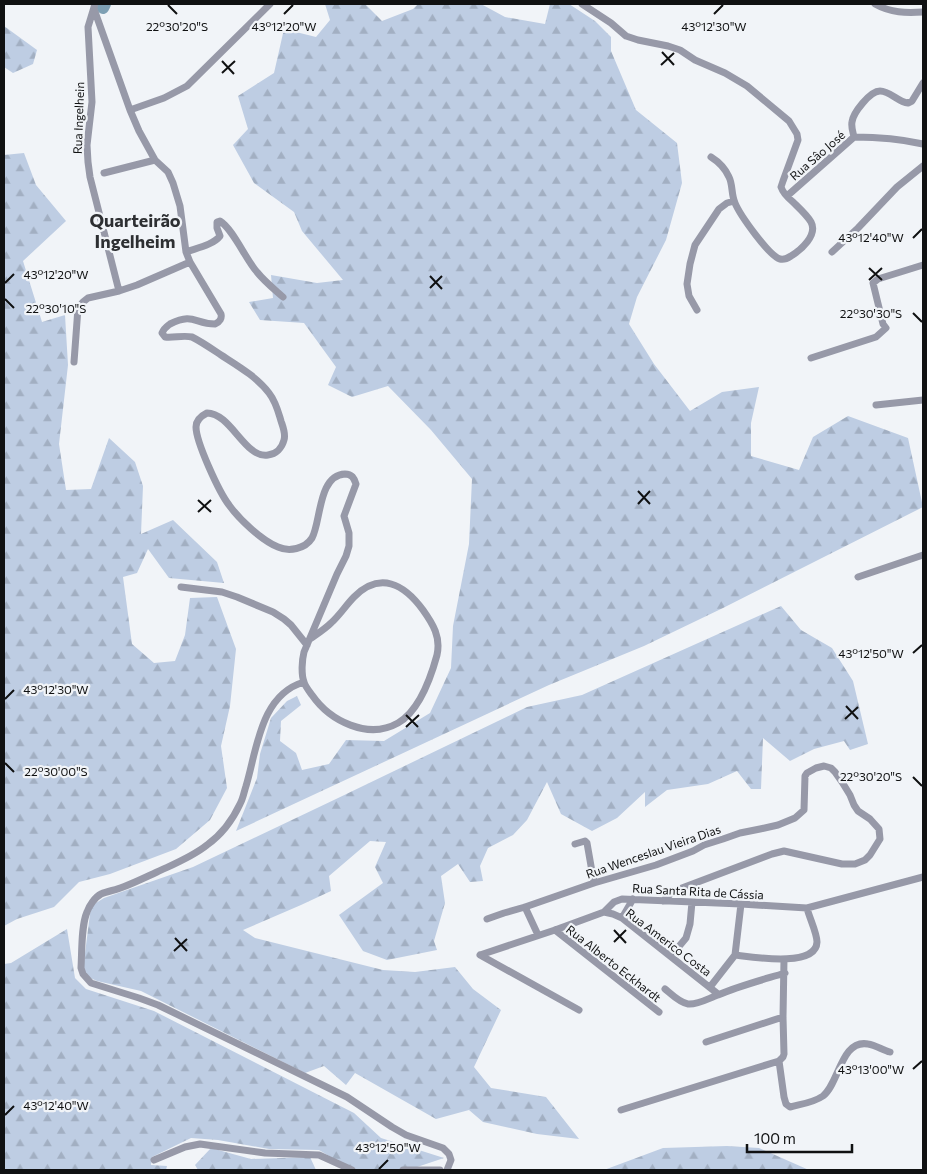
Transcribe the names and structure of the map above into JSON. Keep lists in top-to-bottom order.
{
  "streets": {
    "street": [
      "Rua Ingelhein",
      "Rua Sâo José",
      "Rua Wenceslau Vieira Dias",
      "Rua Santa Rita de Cássia",
      "Rua Americo Costa",
      "Rua Alberto Eckhardt"
    ]
  },
  "crossings": [
    ["Rua Wenceslau Vieira Dias", "Rua Santa Rita de Cássia"],
    ["Rua Santa Rita de Cássia", "Rua Americo Costa"],
    ["Rua Santa Rita de Cássia", "Rua Alberto Eckhardt"]
  ],
  "districts": ["Quarteirão Ingelheim"],
  "scale_bar": "100 m",
  "coordinates": [
    "43°12'20\"W",
    "43°12'30\"W",
    "22°30'20\"S",
    "43°12'40\"W",
    "22°30'10\"S",
    "22°30'30\"S",
    "43°12'50\"W",
    "22°30'00\"S",
    "43°13'00\"W"
  ]
}
